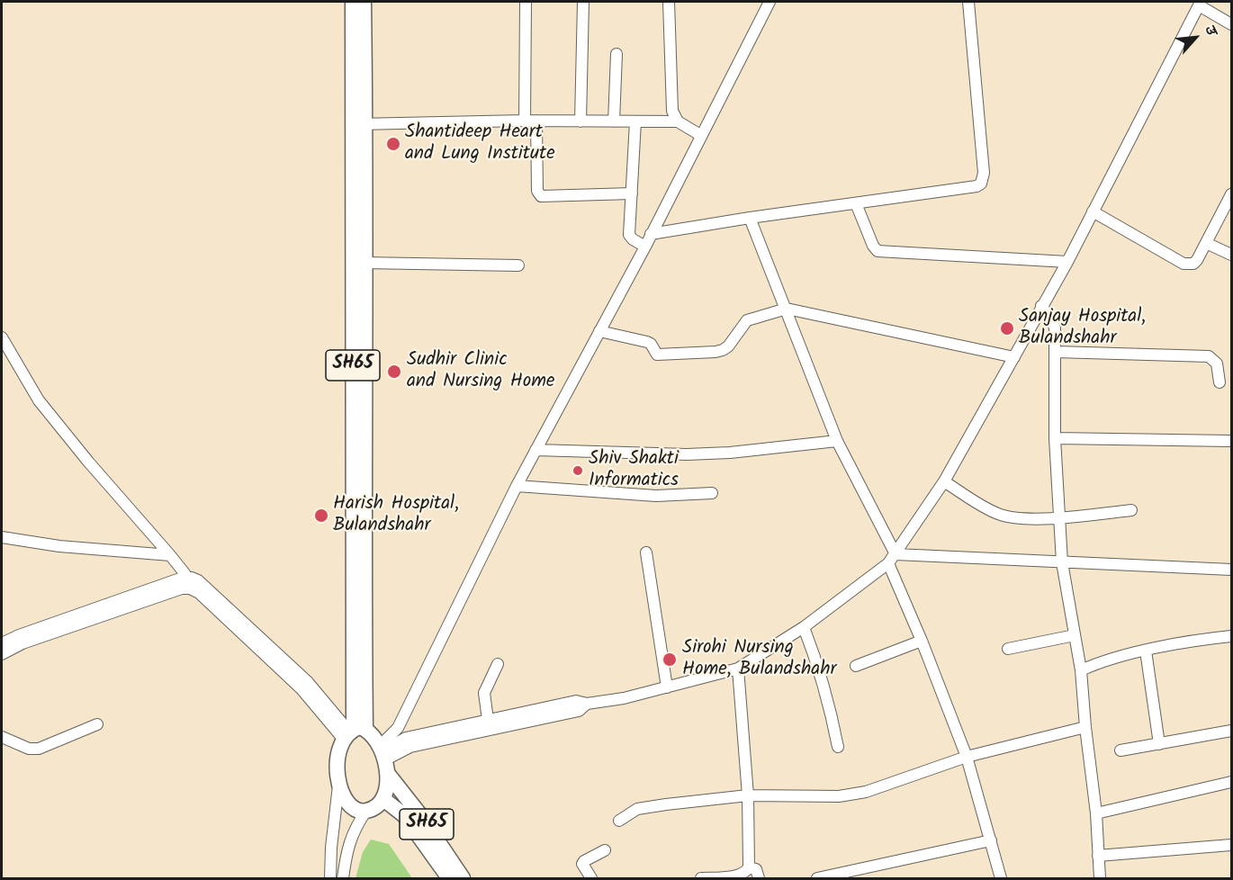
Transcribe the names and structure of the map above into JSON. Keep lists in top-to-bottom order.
{
  "streets": {
    "main road": ["SH65"]
  },
  "places": [
    "Shantideep Heart and Lung Institute",
    "Sanjay Hospital, Bulandshahr",
    "Sudhir Clinic and Nursing Home",
    "Shiv Shakti Informatics",
    "Harish Hospital, Bulandshahr",
    "Sirohi Nursing Home, Bulandshahr"
  ],
  "north": "top right"
}
